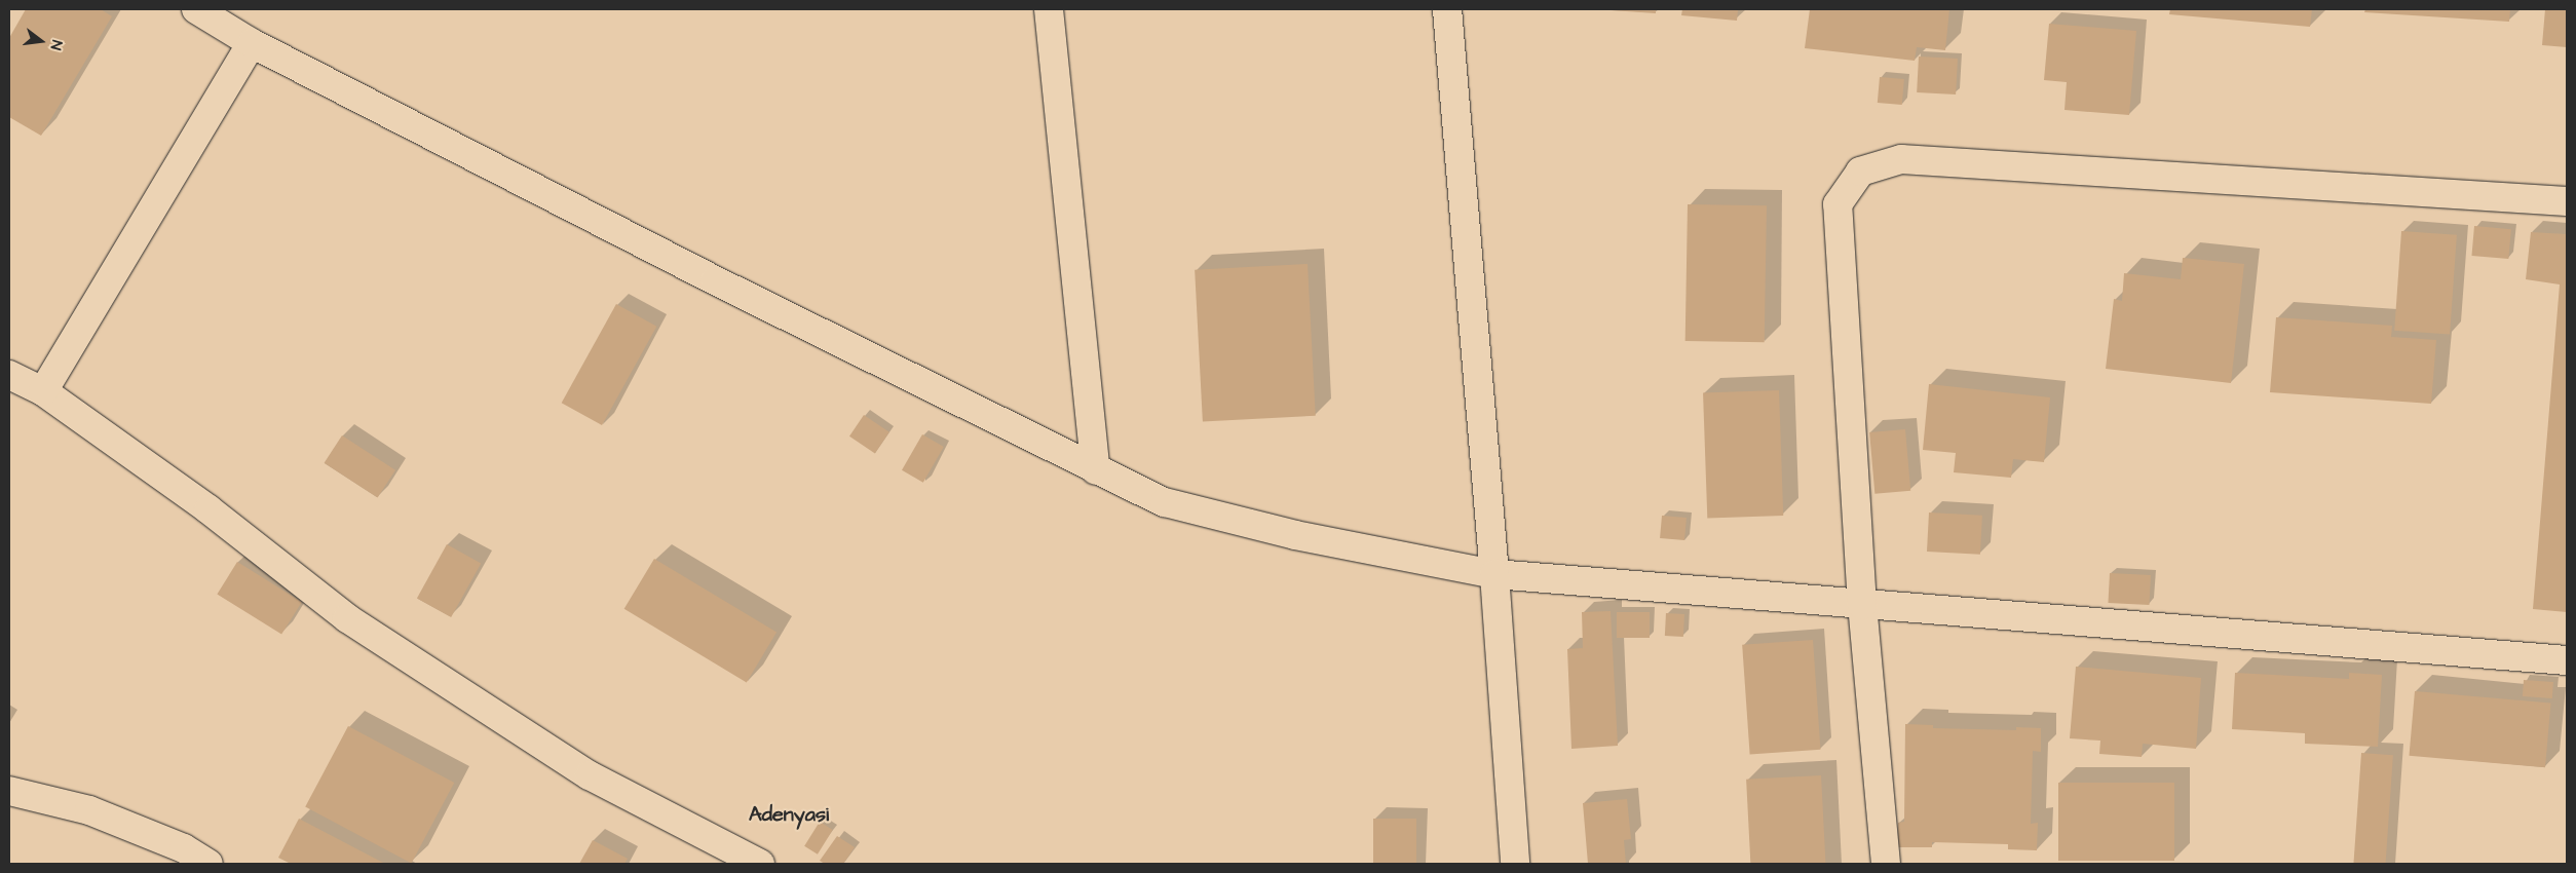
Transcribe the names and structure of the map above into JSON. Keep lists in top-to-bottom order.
{
  "districts": ["Adenyasi"],
  "north": "right"
}
